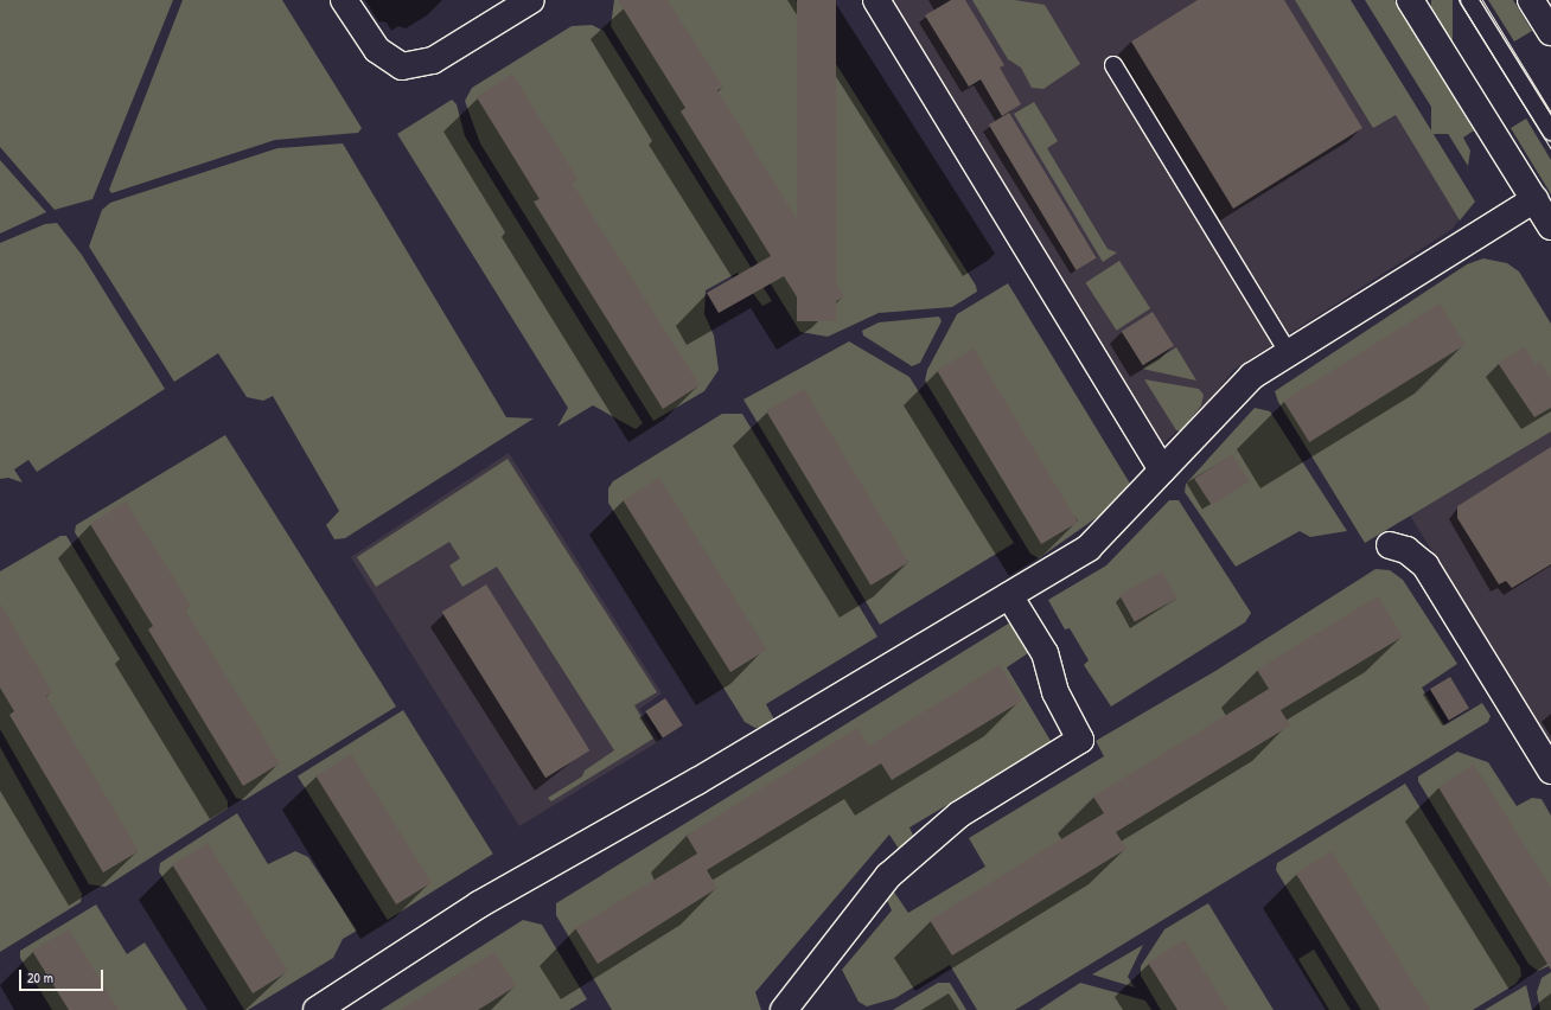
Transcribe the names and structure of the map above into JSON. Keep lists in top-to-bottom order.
{
  "scale_bar": "20 m"
}
